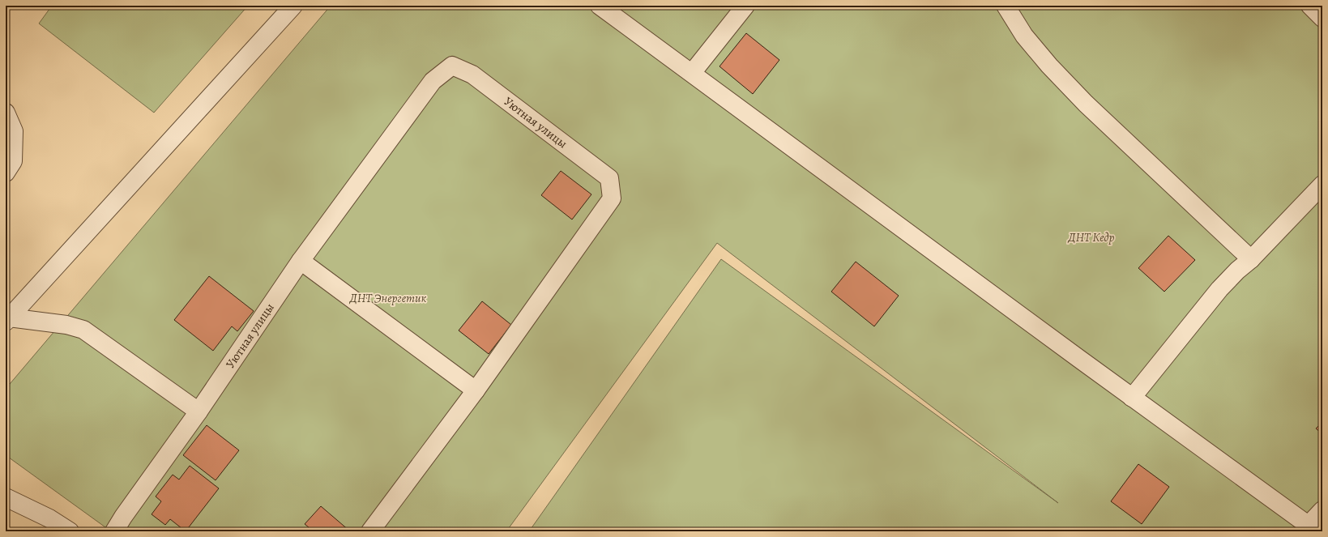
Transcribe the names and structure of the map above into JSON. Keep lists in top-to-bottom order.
{
  "streets": {
    "street": ["Уютная улицы"]
  },
  "parks": ["ДНТ Кедр", "ДНТ Энергетик"]
}
